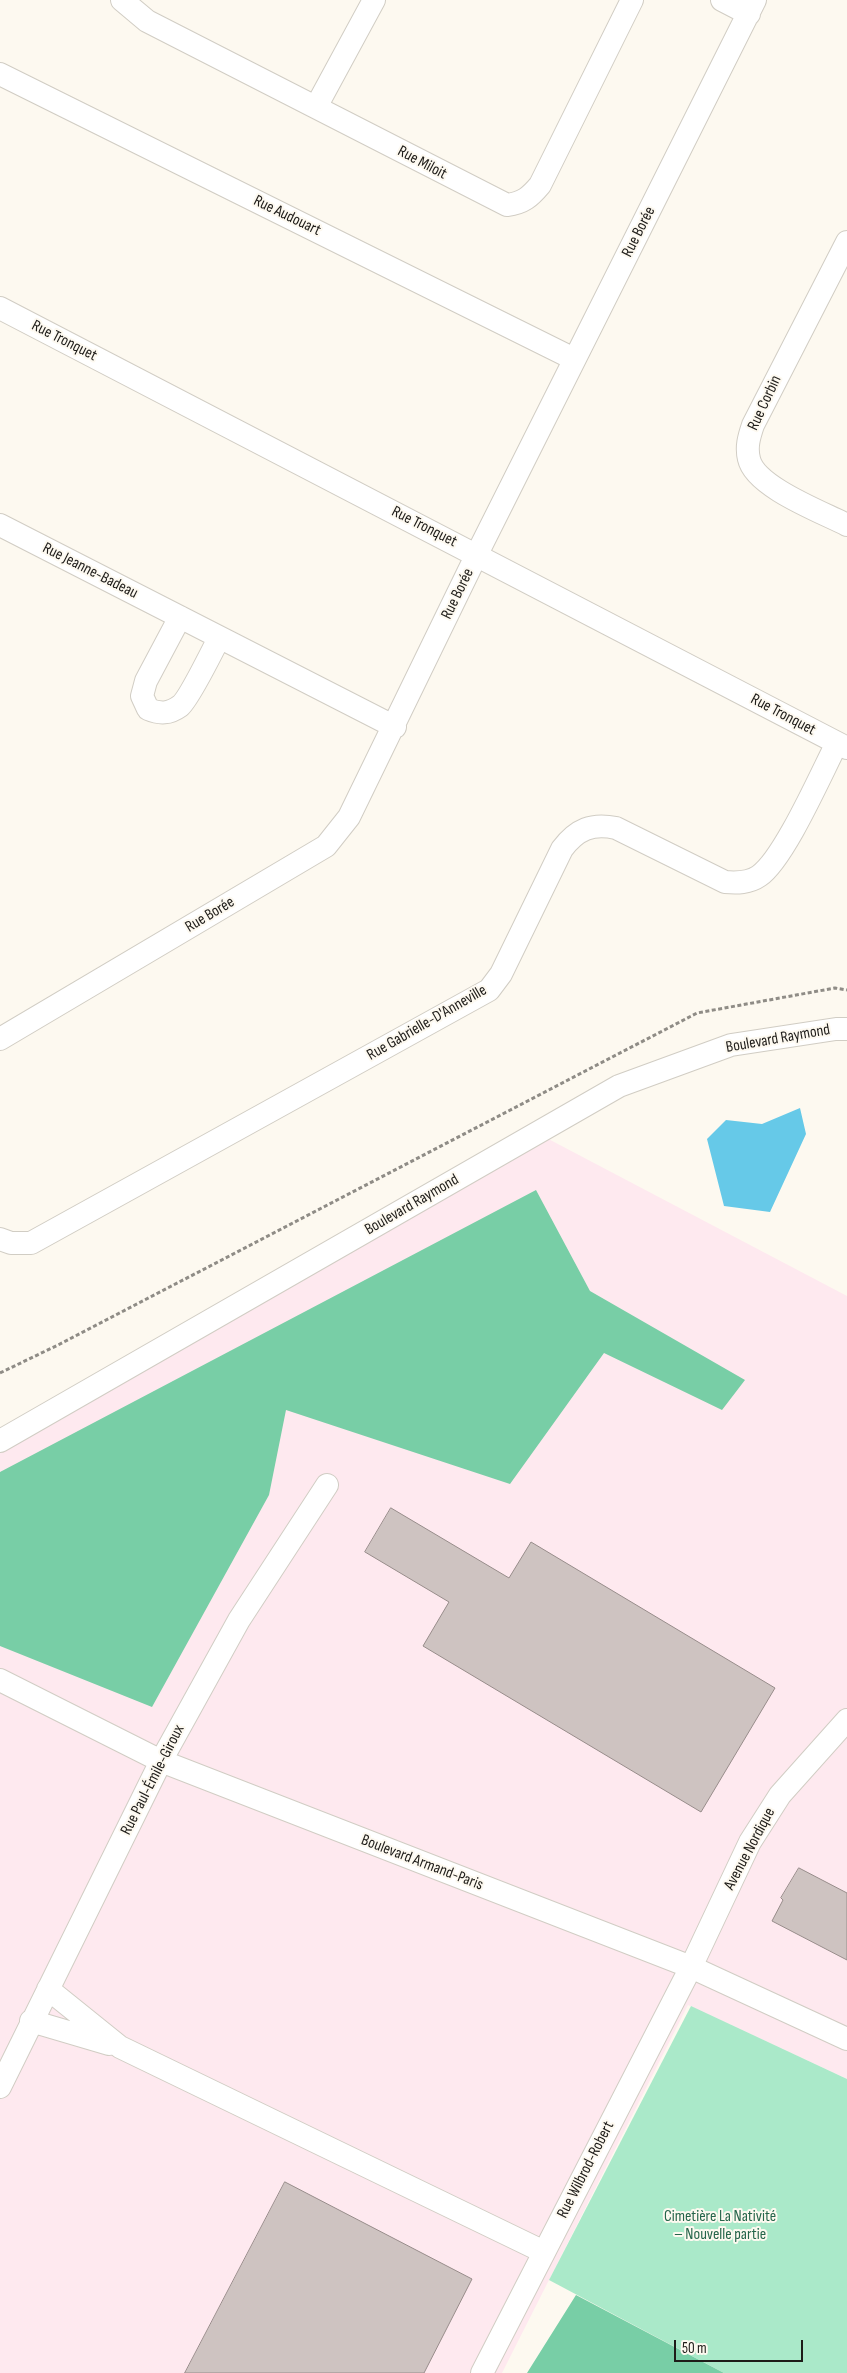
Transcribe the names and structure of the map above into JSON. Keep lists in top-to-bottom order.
{
  "streets": {
    "street": [
      "Rue Miloit",
      "Rue Audouart",
      "Rue Borée",
      "Rue Tronquet",
      "Rue Corbin",
      "Rue Jeanne-Badeau",
      "Rue Gabrielle-D'Anneville",
      "Boulevard Raymond",
      "Rue Paul-Émile-Giroux",
      "Avenue Nordique",
      "Boulevard Armand-Paris",
      "Rue Wilbrod-Robert"
    ]
  },
  "crossings": [
    ["Rue Audouart", "Rue Borée"],
    ["Rue Borée", "Rue Tronquet"],
    ["Rue Borée", "Rue Jeanne-Badeau"],
    ["Rue Tronquet", "Rue Gabrielle-D'Anneville"],
    ["Rue Paul-Émile-Giroux", "Boulevard Armand-Paris"],
    ["Avenue Nordique", "Boulevard Armand-Paris"],
    ["Avenue Nordique", "Rue Wilbrod-Robert"],
    ["Boulevard Armand-Paris", "Rue Wilbrod-Robert"]
  ],
  "parks": ["Cimetière La Nativité – Nouvelle partie"],
  "scale_bar": "50 m"
}
